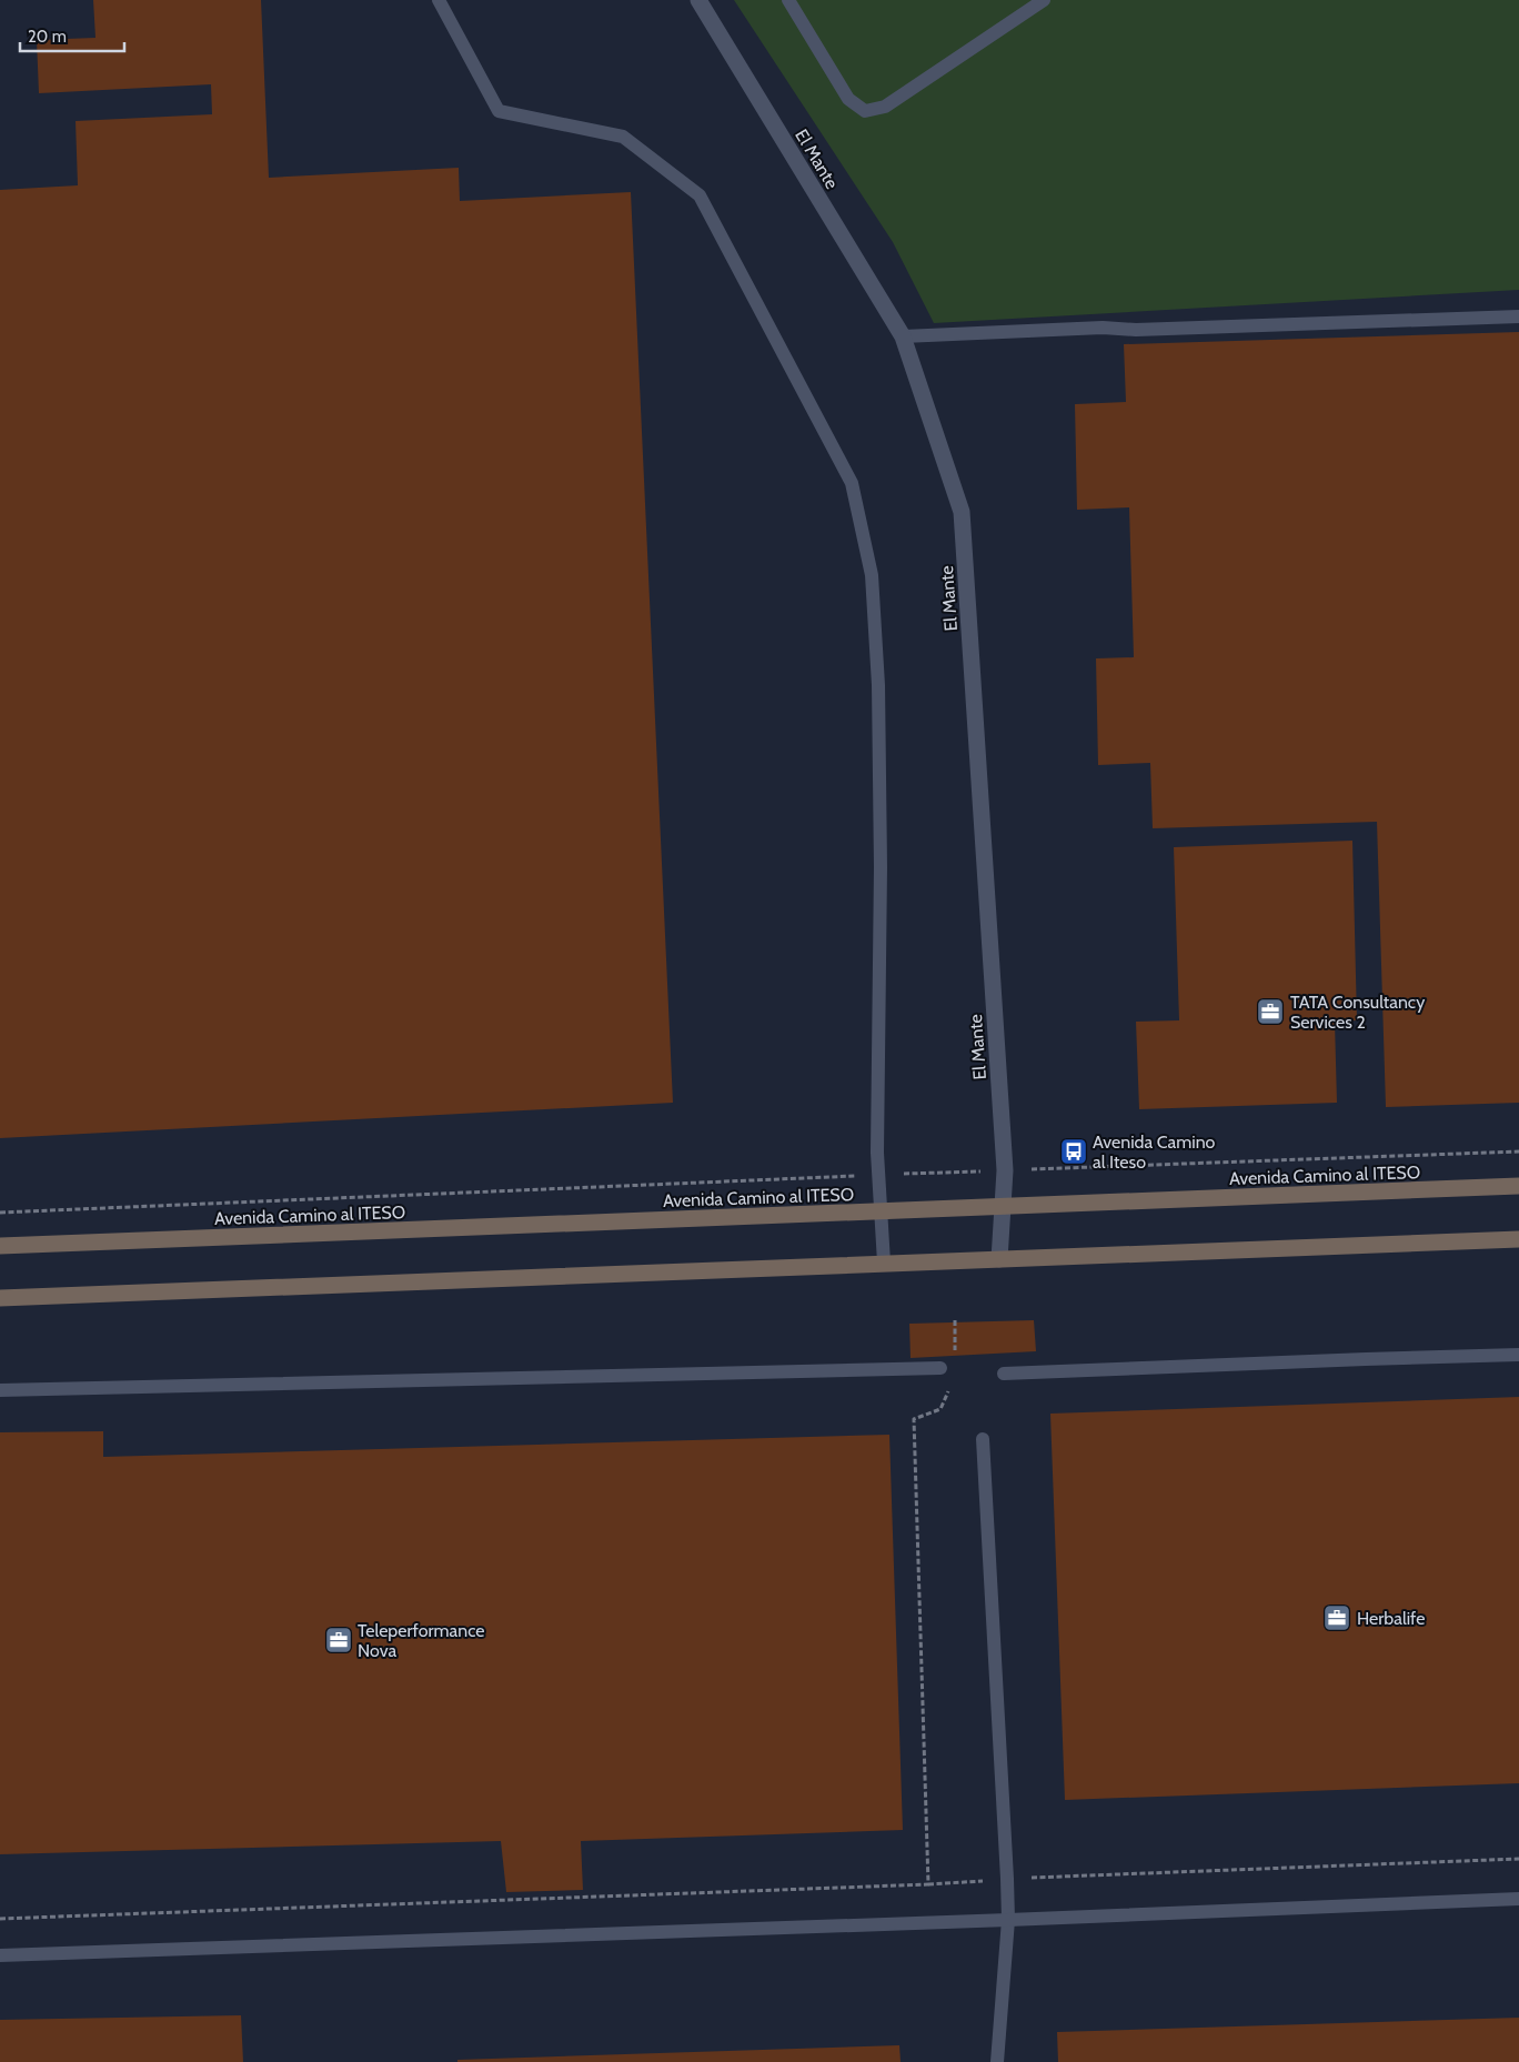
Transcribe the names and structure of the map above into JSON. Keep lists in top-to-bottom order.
{
  "streets": {
    "main road": ["Avenida Camino al ITESO"],
    "street": ["El Mante"]
  },
  "crossings": [
    ["El Mante", "Avenida Camino al ITESO"]
  ],
  "places": {
    "office": ["TATA Consultancy Services 2", "Herbalife", "Teleperformance Nova"],
    "bus stop": ["Avenida Camino al Iteso"]
  },
  "scale_bar": "20 m"
}
